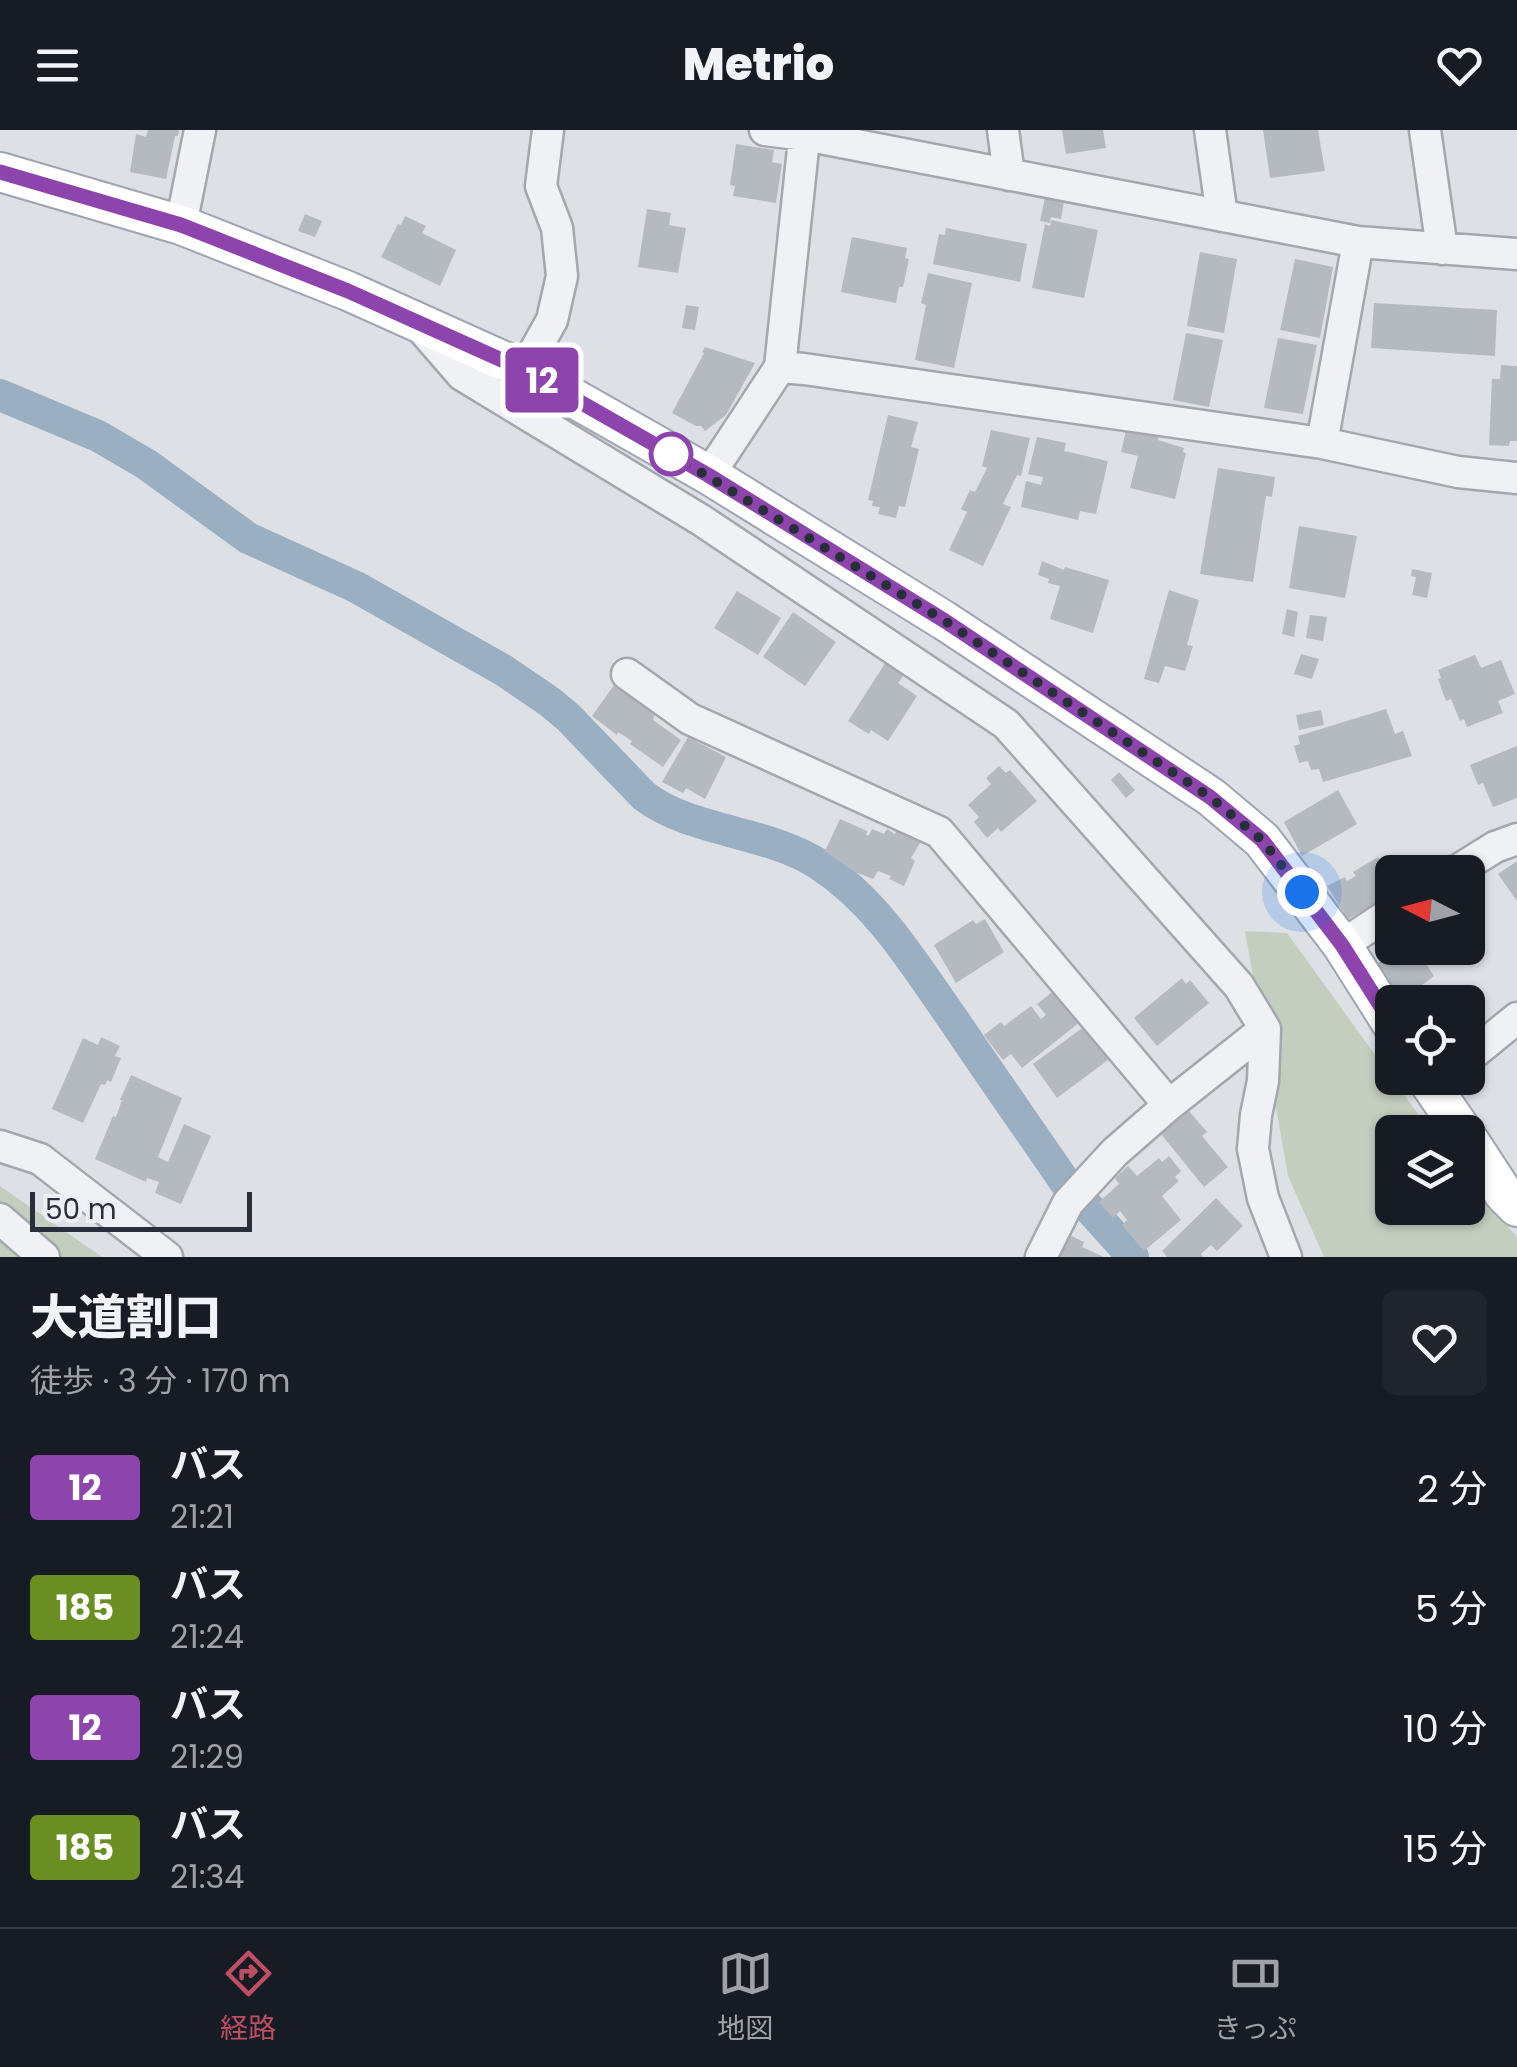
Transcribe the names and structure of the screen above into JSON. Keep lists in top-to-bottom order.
{
  "lines": ["bus line 12"],
  "scale_bar": "50 m",
  "north": "left",
  "page": {
    "header": "Metrio",
    "on_map": "12",
    "scale": "50 m",
    "heading": ["大道割口", "徒歩 · 3 分 · 170 m"],
    "list": [
      {
        "mark": "12",
        "name": "バス",
        "note": "21:21",
        "value": "2 分"
      },
      {
        "mark": "185",
        "name": "バス",
        "note": "21:24",
        "value": "5 分"
      },
      {
        "mark": "12",
        "name": "バス",
        "note": "21:29",
        "value": "10 分"
      },
      {
        "mark": "185",
        "name": "バス",
        "note": "21:34",
        "value": "15 分"
      }
    ],
    "tabs": ["経路", "地図", "きっぷ"]
  }
}
